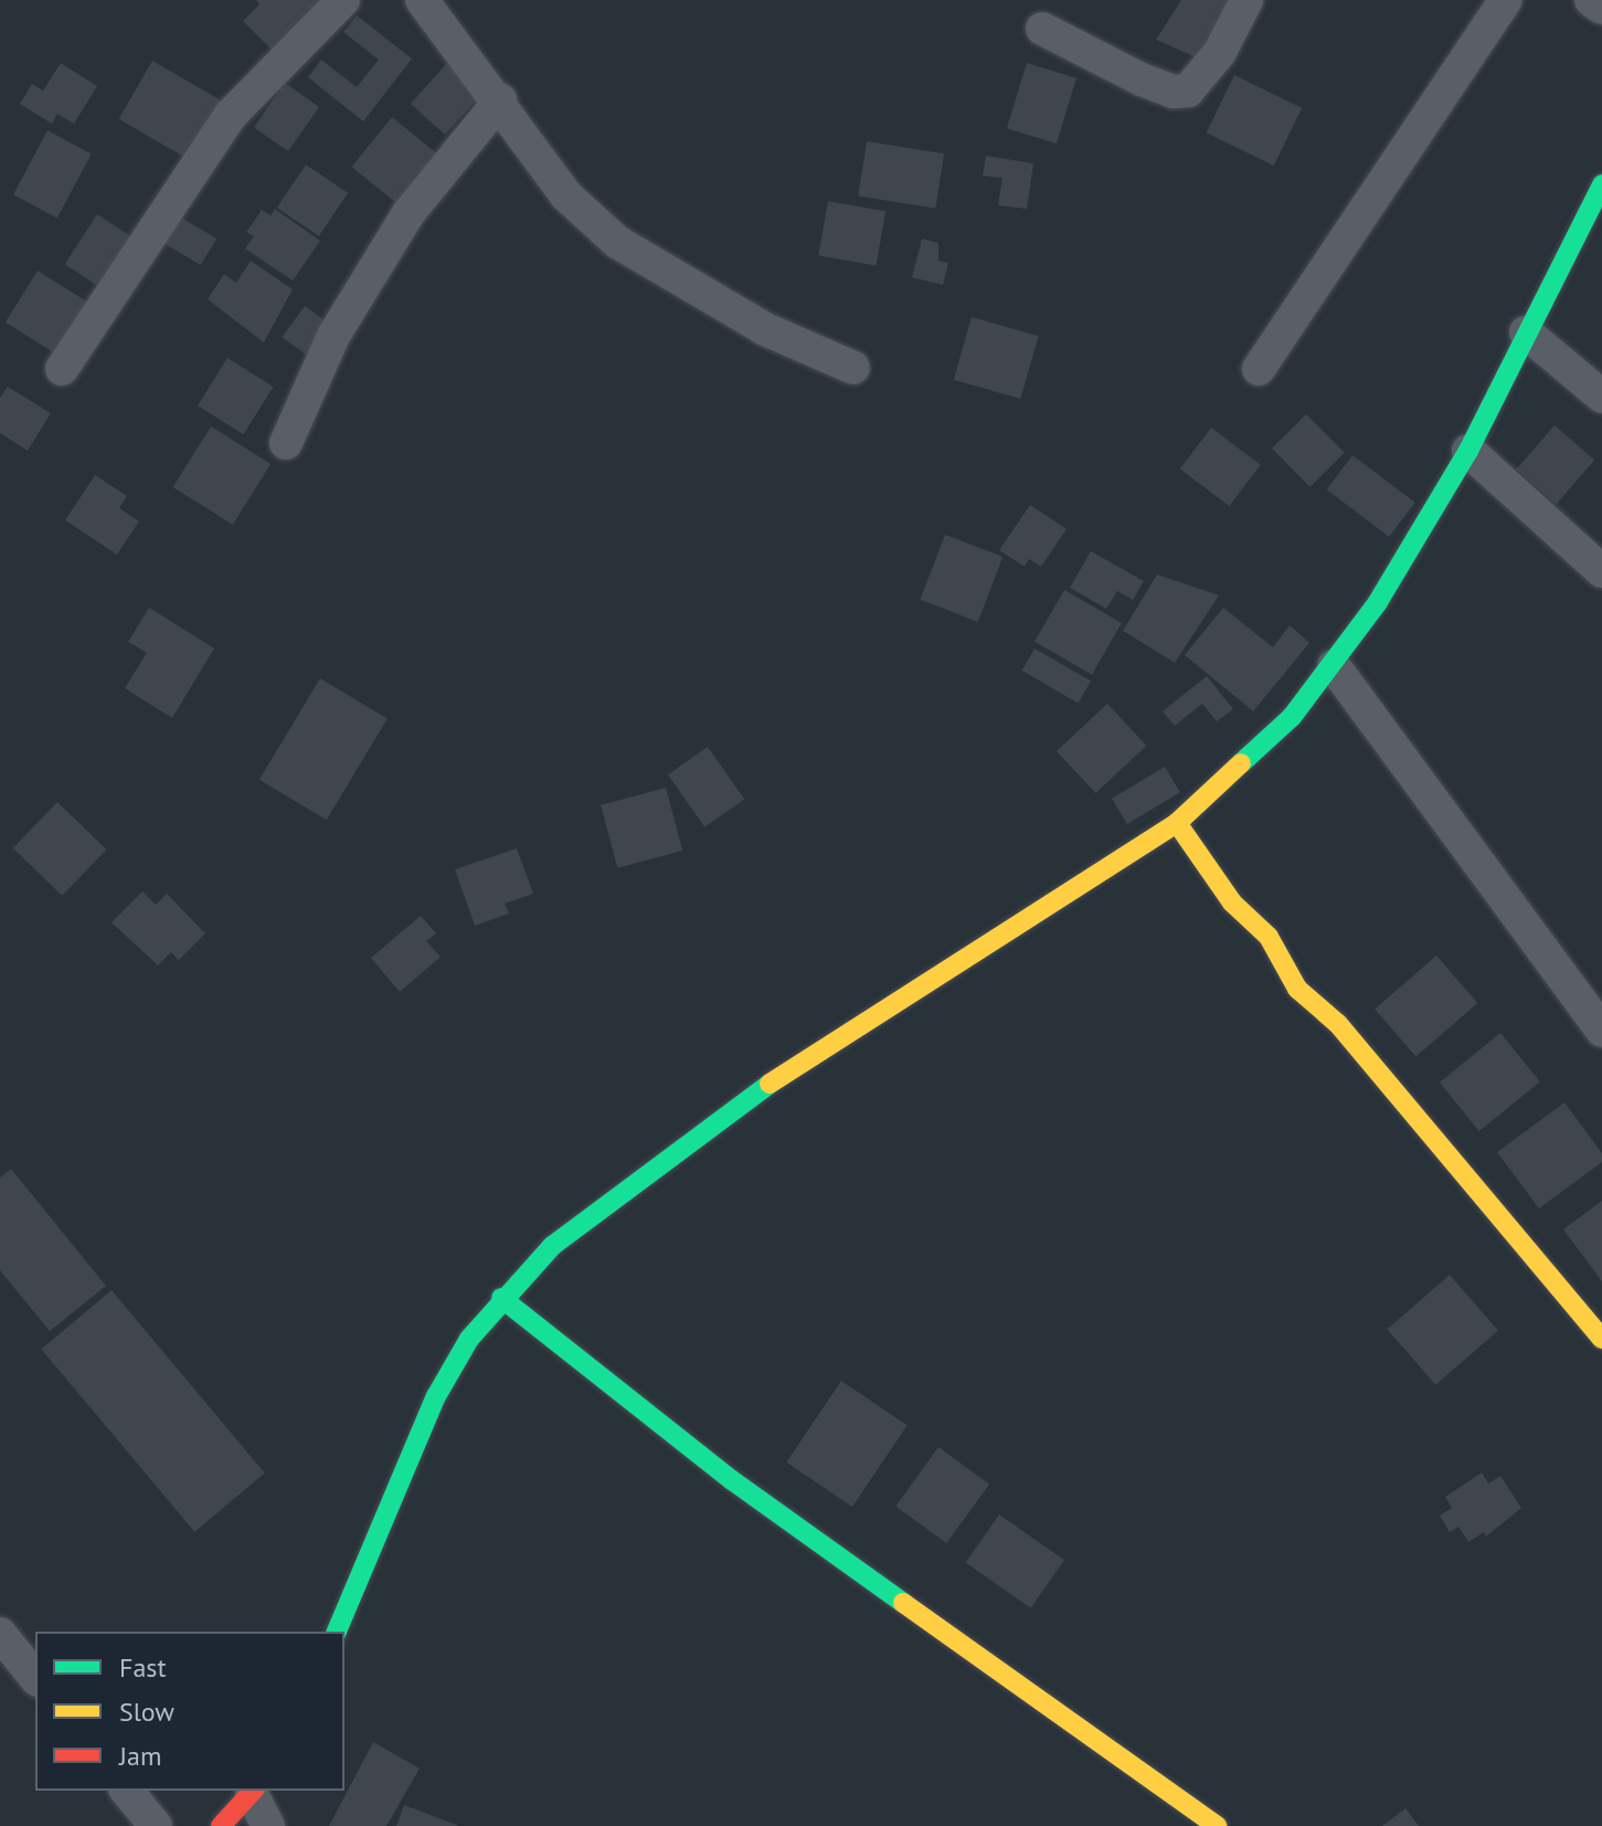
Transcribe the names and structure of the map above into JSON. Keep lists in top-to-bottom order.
{
  "legend": ["Fast", "Slow", "Jam"]
}
